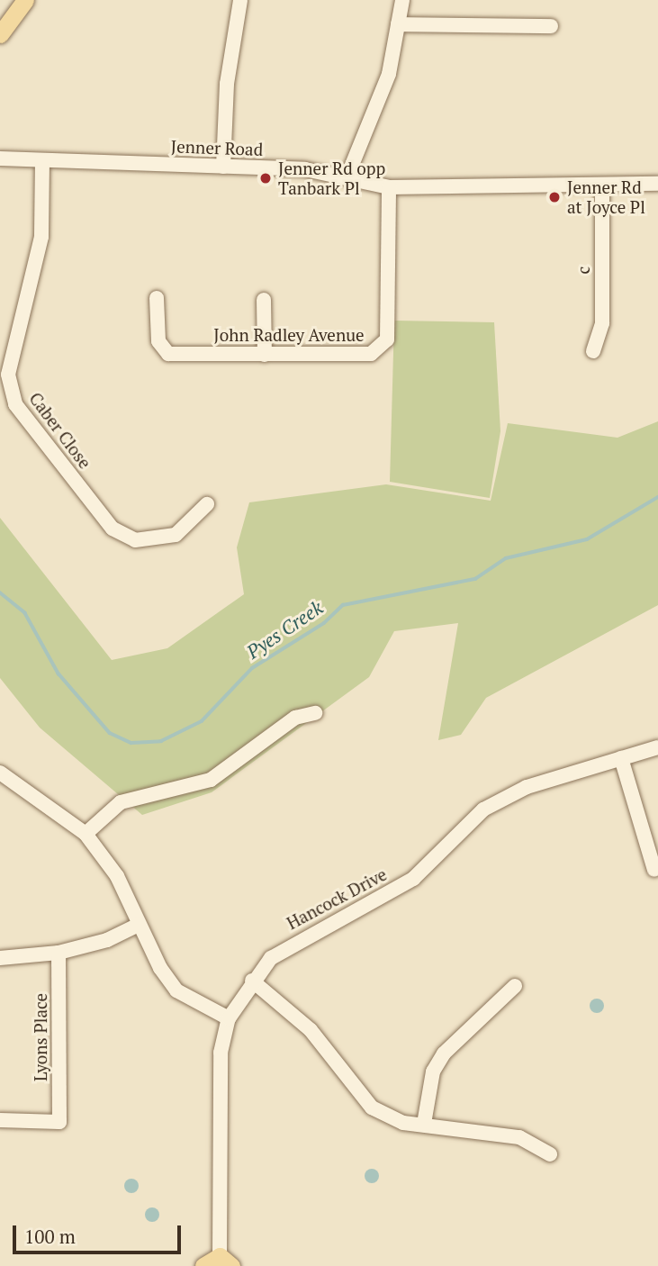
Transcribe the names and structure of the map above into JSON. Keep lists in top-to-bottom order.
{
  "streets": {
    "street": [
      "Jenner Road",
      "c",
      "John Radley Avenue",
      "Caber Close",
      "Hancock Drive",
      "Lyons Place"
    ]
  },
  "crossings": [
    ["Jenner Road", "c"],
    ["Jenner Road", "John Radley Avenue"],
    ["Jenner Road", "Caber Close"]
  ],
  "water": ["Pyes Creek"],
  "places": ["Jenner Rd opp Tanbark Pl", "Jenner Rd at Joyce Pl"],
  "scale_bar": "100 m"
}
